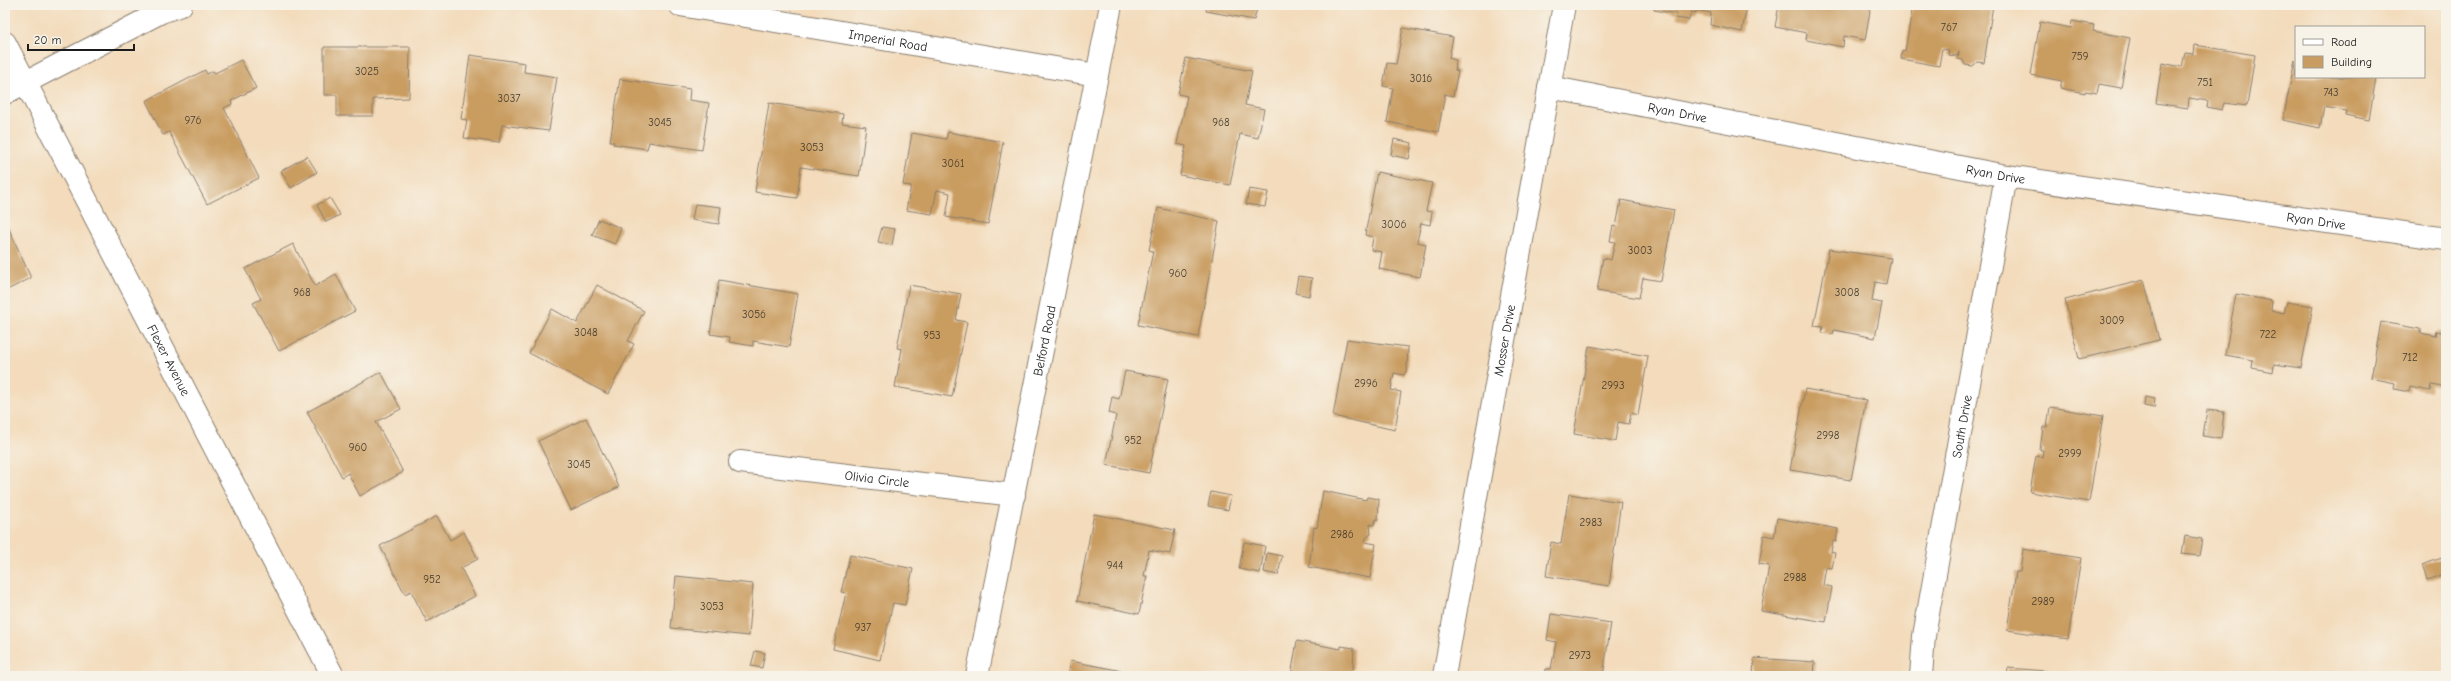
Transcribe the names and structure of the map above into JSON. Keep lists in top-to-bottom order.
{
  "streets": {
    "street": [
      "Imperial Road",
      "Ryan Drive",
      "Belford Road",
      "Mosser Drive",
      "Flexer Avenue",
      "South Drive",
      "Olivia Circle"
    ]
  },
  "crossings": [
    ["Imperial Road", "Belford Road"],
    ["Ryan Drive", "Mosser Drive"],
    ["Ryan Drive", "South Drive"],
    ["Belford Road", "Olivia Circle"]
  ],
  "house_numbers": [
    "767",
    "759",
    "3025",
    "3016",
    "751",
    "743",
    "3037",
    "976",
    "3045",
    "968",
    "3053",
    "3061",
    "3006",
    "3003",
    "960",
    "968",
    "3008",
    "3056",
    "3009",
    "3048",
    "722",
    "953",
    "712",
    "2996",
    "2993",
    "2998",
    "952",
    "960",
    "2999",
    "3045",
    "2983",
    "2986",
    "944",
    "2988",
    "952",
    "2989",
    "3053",
    "937",
    "2973"
  ],
  "legend": ["Road", "Building"],
  "scale_bar": "20 m"
}
